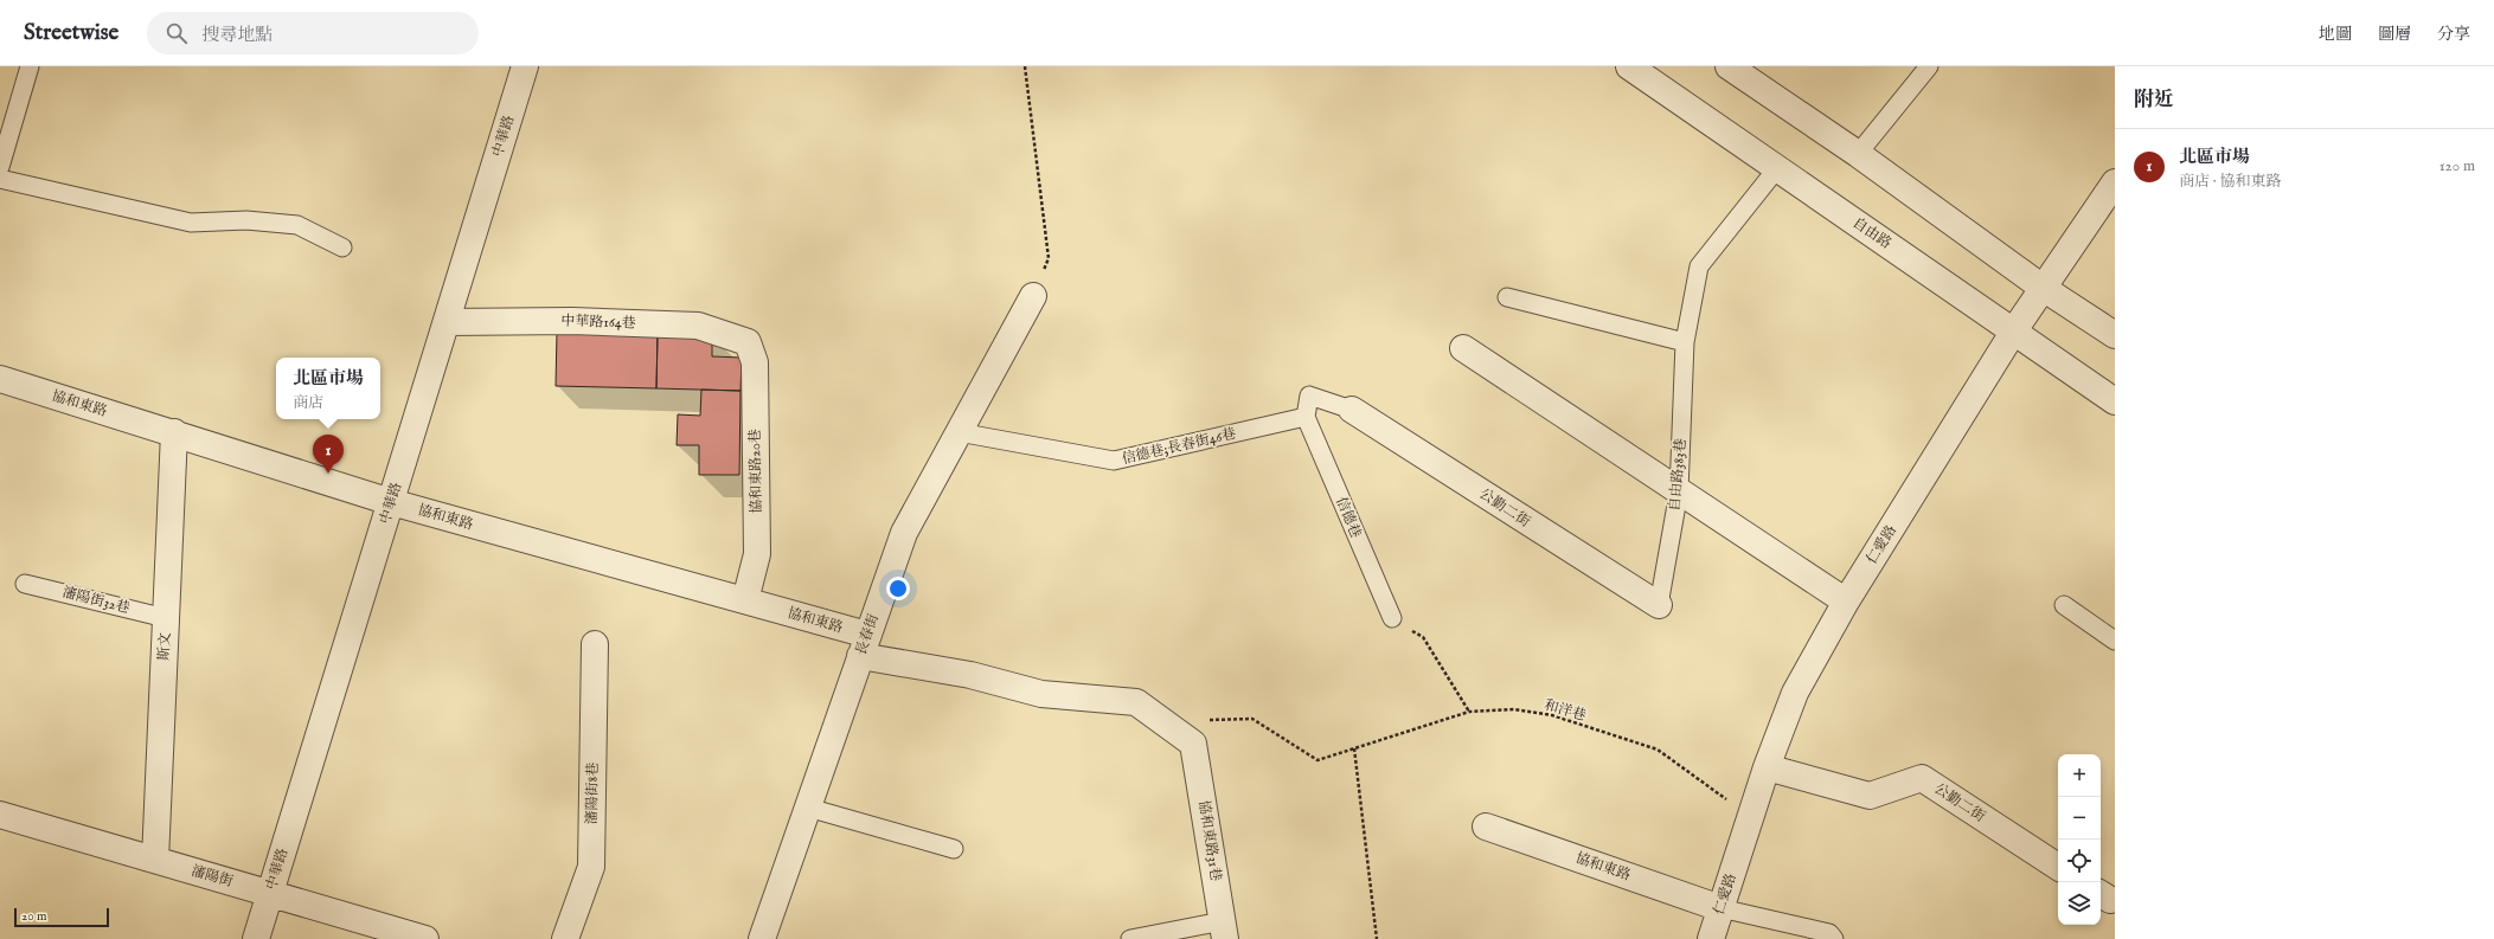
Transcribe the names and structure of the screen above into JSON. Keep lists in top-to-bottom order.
{
  "streets": {
    "street": [
      "中華路",
      "自由路",
      "中華路164巷",
      "協和東路",
      "協和東路20巷",
      "公勤二街",
      "仁愛路",
      "長春街",
      "斯文",
      "瀋陽街8巷",
      "協和東路31巷",
      "瀋陽街"
    ],
    "lane": [
      "信德巷;長春街46巷",
      "自由路383巷",
      "信德巷",
      "瀋陽街32巷"
    ],
    "path": ["和洋巷"]
  },
  "crossings": [
    ["中華路", "中華路164巷"],
    ["中華路", "協和東路"],
    ["中華路", "瀋陽街"],
    ["自由路", "自由路383巷"],
    ["自由路", "仁愛路"],
    ["中華路164巷", "協和東路20巷"],
    ["協和東路", "協和東路20巷"],
    ["協和東路", "仁愛路"],
    ["協和東路", "長春街"],
    ["協和東路", "斯文"],
    ["協和東路", "和洋巷"],
    ["協和東路", "協和東路31巷"],
    ["信德巷;長春街46巷", "信德巷"],
    ["信德巷;長春街46巷", "長春街"],
    ["自由路383巷", "公勤二街"],
    ["公勤二街", "仁愛路"],
    ["仁愛路", "和洋巷"],
    ["瀋陽街32巷", "斯文"],
    ["斯文", "瀋陽街"],
    ["和洋巷", "協和東路31巷"]
  ],
  "scale_bar": "20 m",
  "page": {
    "header": "Streetwise",
    "search": "搜尋地點",
    "nav": ["地圖", "圖層", "分享"],
    "heading": "附近",
    "list": [
      {
        "mark": "1",
        "name": "北區市場",
        "note": "商店 · 協和東路",
        "value": "120 m"
      }
    ],
    "popup": ["北區市場", "商店"],
    "pins": "1",
    "map_buttons": ["+", "−"],
    "scale": "20 m"
  }
}
